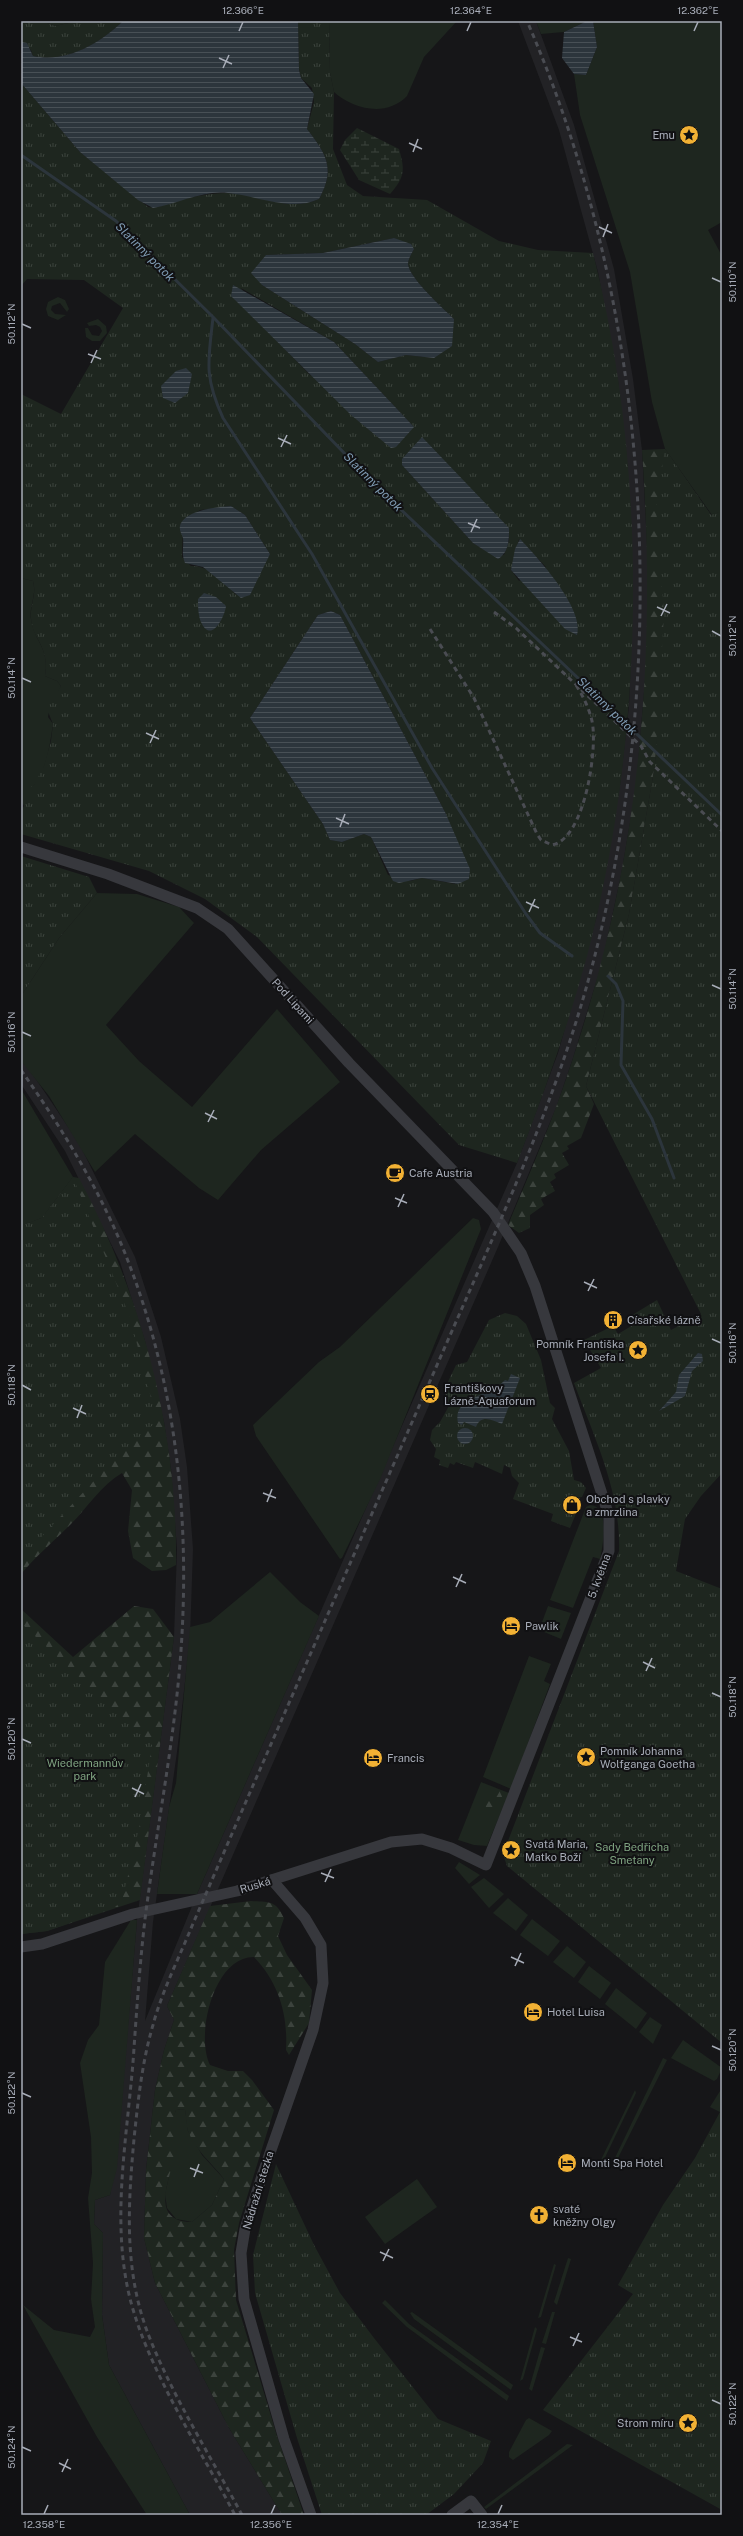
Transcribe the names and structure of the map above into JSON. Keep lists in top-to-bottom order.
{
  "streets": {
    "street": [
      "Pod Lipami",
      "5. května",
      "Ruská",
      "Nádražní stezka"
    ]
  },
  "crossings": [
    ["Pod Lipami", "5. května"],
    ["5. května", "Ruská"],
    ["Ruská", "Nádražní stezka"]
  ],
  "water": ["Slatinný potok"],
  "parks": ["Wiedermannův park", "Sady Bedřicha Smetany"],
  "places": {
    "place": [
      "Emu",
      "Pomník Františka Josefa I.",
      "Pomník Johanna Wolfganga Goetha",
      "Svatá Maria, Matko Boží",
      "Strom míru"
    ],
    "cafe": ["Cafe Austria"],
    "building": ["Císařské lázně"],
    "station": ["Františkovy Lázně-Aquaforum"],
    "shop": ["Obchod s plavky a zmrzlina"],
    "hotel": [
      "Pawlik",
      "Francis",
      "Hotel Luisa",
      "Monti Spa Hotel"
    ],
    "church": ["svaté kněžny Olgy"]
  },
  "coordinates": [
    "12.366°E",
    "12.364°E",
    "12.362°E",
    "50.110°N",
    "50.112°N",
    "50.114°N",
    "50.116°N",
    "50.118°N",
    "50.120°N",
    "50.122°N",
    "50.124°N",
    "12.358°E",
    "12.356°E",
    "12.354°E"
  ]
}
